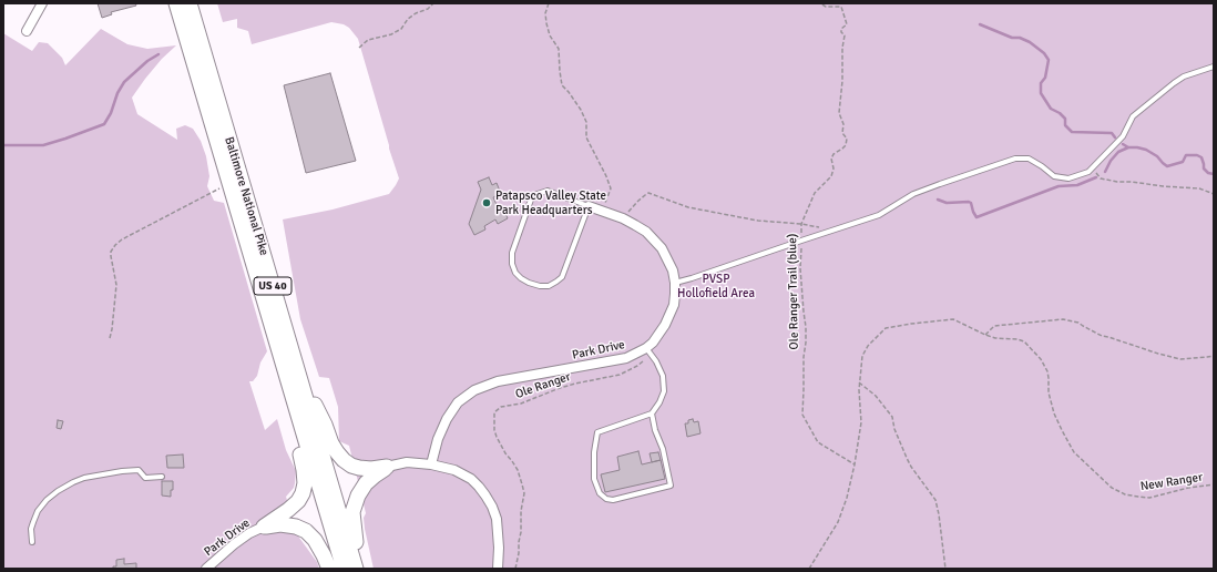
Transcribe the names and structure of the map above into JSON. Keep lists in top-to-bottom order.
{
  "streets": {
    "main road": ["Baltimore National Pike", "US 40"],
    "street": ["Park Drive"],
    "path": ["Ole Ranger Trail (blue)", "Ole Ranger", "New Ranger"]
  },
  "crossings": [
    ["Park Drive", "Ole Ranger"]
  ],
  "parks": ["PVSP Hollofield Area"],
  "places": ["Patapsco Valley State Park Headquarters"]
}
